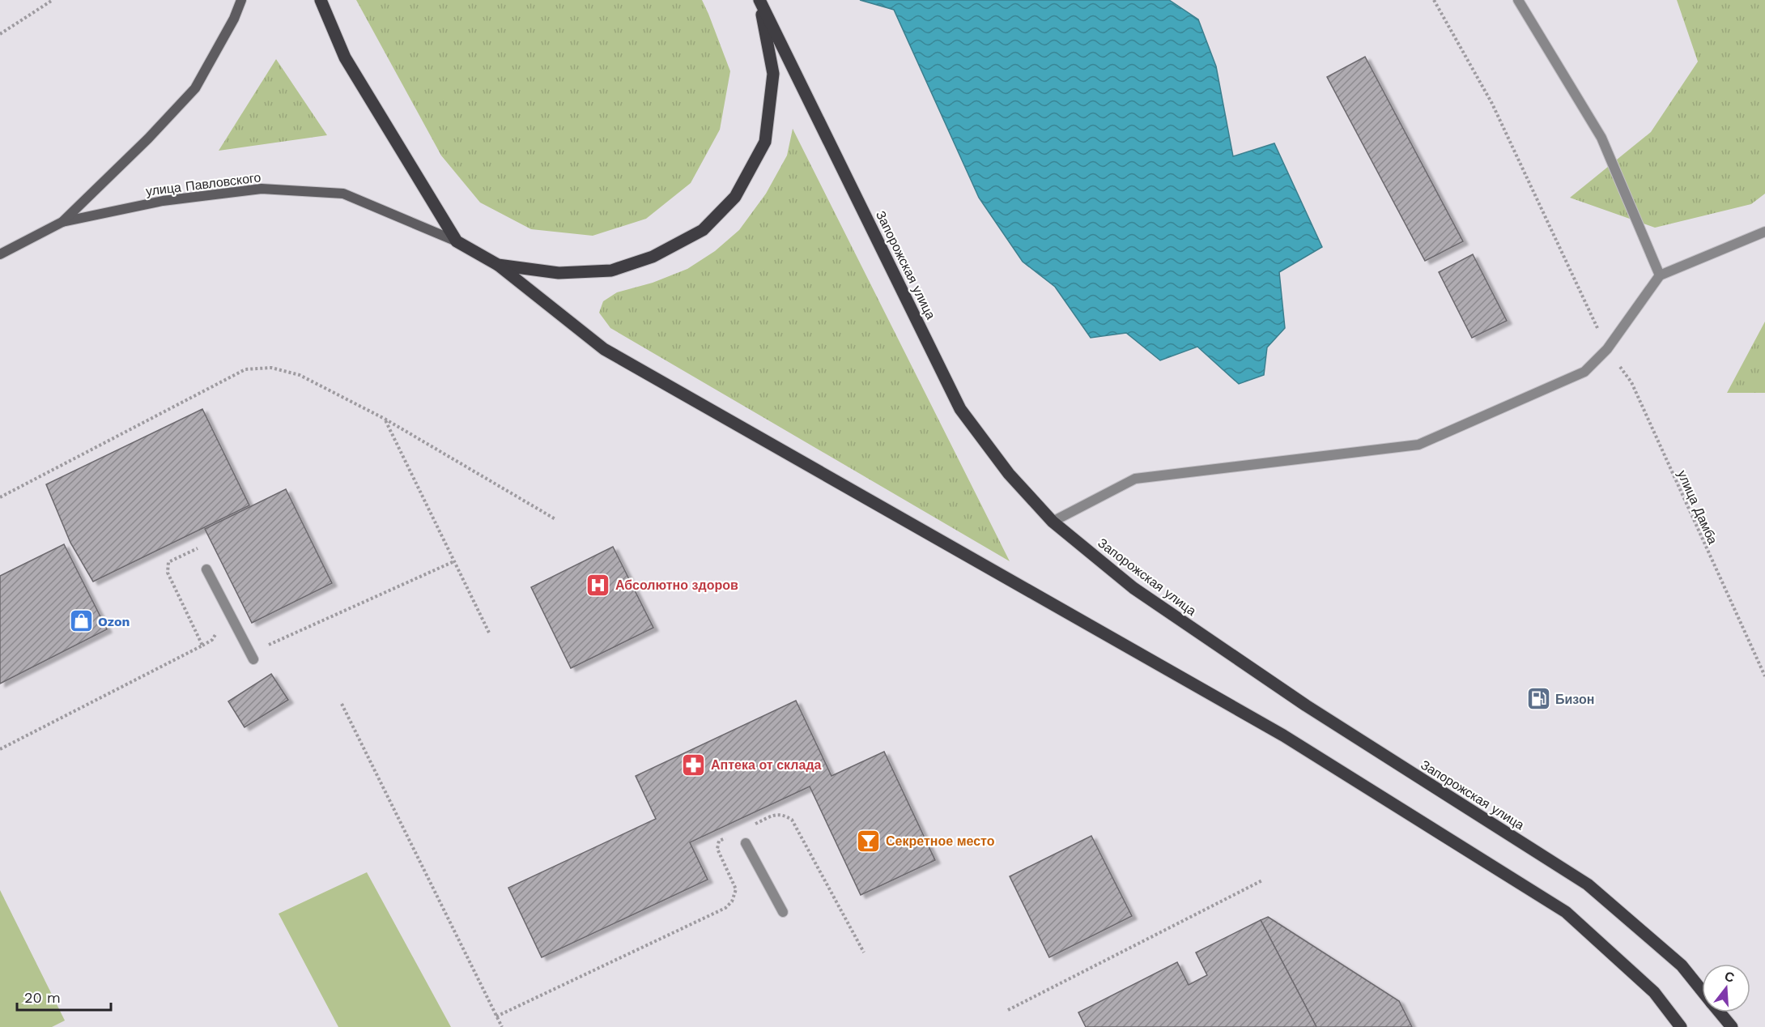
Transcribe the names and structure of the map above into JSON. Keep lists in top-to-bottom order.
{
  "streets": {
    "main road": ["улица Павловского", "Запорожская улица"],
    "path": ["улица Дамба"]
  },
  "places": {
    "hospital": ["Абсолютно здоров"],
    "shop": ["Ozon"],
    "fuel station": ["Бизон"],
    "pharmacy": ["Аптека от склада"],
    "bar": ["Секретное место"]
  },
  "scale_bar": "20 m",
  "north": "top"
}
